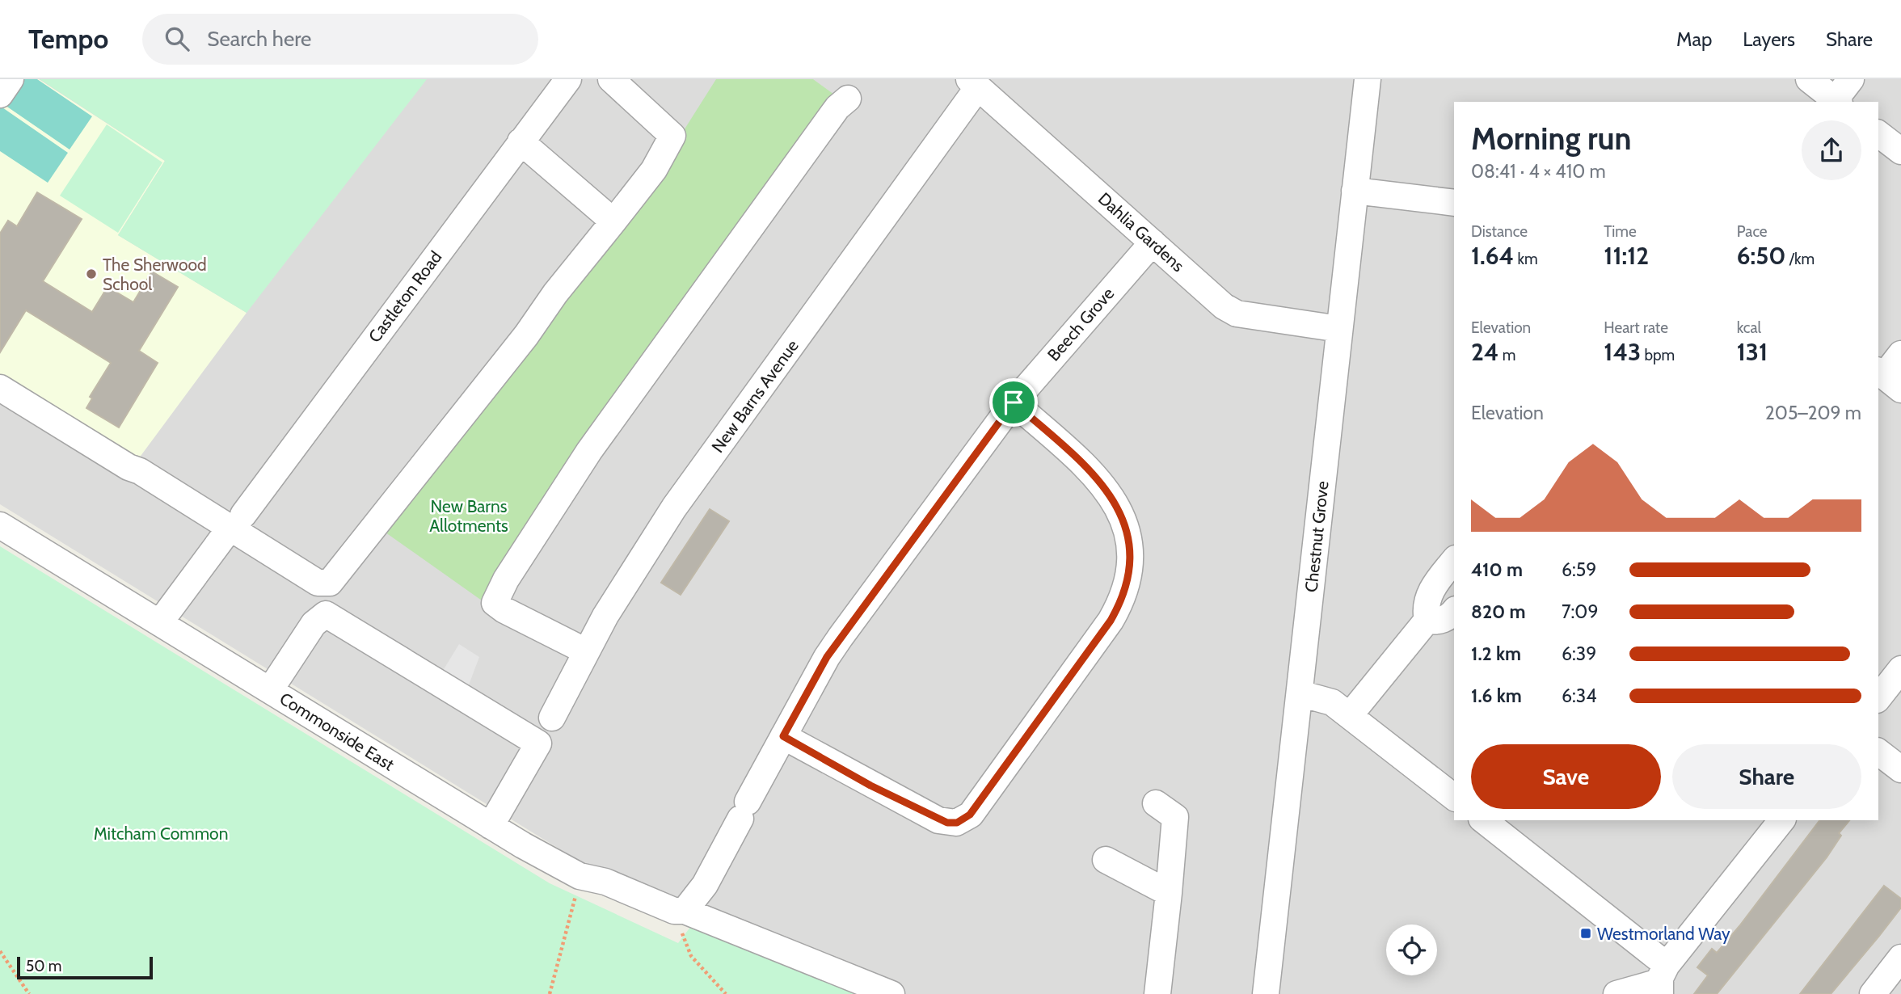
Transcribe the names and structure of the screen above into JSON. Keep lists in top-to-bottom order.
{
  "streets": {
    "street": [
      "Dahlia Gardens",
      "Castleton Road",
      "Beech Grove",
      "New Barns Avenue",
      "Chestnut Grove",
      "Commonside East"
    ]
  },
  "crossings": [
    ["Dahlia Gardens", "Beech Grove"],
    ["Dahlia Gardens", "New Barns Avenue"],
    ["Dahlia Gardens", "Chestnut Grove"],
    ["Castleton Road", "Commonside East"],
    ["Beech Grove", "Commonside East"]
  ],
  "parks": ["New Barns Allotments", "Mitcham Common"],
  "places": {
    "other": ["The Sherwood School"],
    "transit": ["Westmorland Way"]
  },
  "scale_bar": "50 m",
  "page": {
    "header": "Tempo",
    "search": "Search here",
    "nav": ["Map", "Layers", "Share"],
    "heading": ["Morning run", "08:41 · 4 × 410 m"],
    "stats": [
      ["Distance", "1.64 km"],
      ["Time", "11:12"],
      ["Pace", "6:50 /km"],
      ["Elevation", "24 m"],
      ["Heart rate", "143 bpm"],
      ["kcal", "131"]
    ],
    "chart": ["Elevation", "205–209 m"],
    "list": [
      {
        "name": "410 m",
        "note": "6:59"
      },
      {
        "name": "820 m",
        "note": "7:09"
      },
      {
        "name": "1.2 km",
        "note": "6:39"
      },
      {
        "name": "1.6 km",
        "note": "6:34"
      }
    ],
    "buttons": ["Save", "Share"],
    "scale": "50 m"
  }
}
